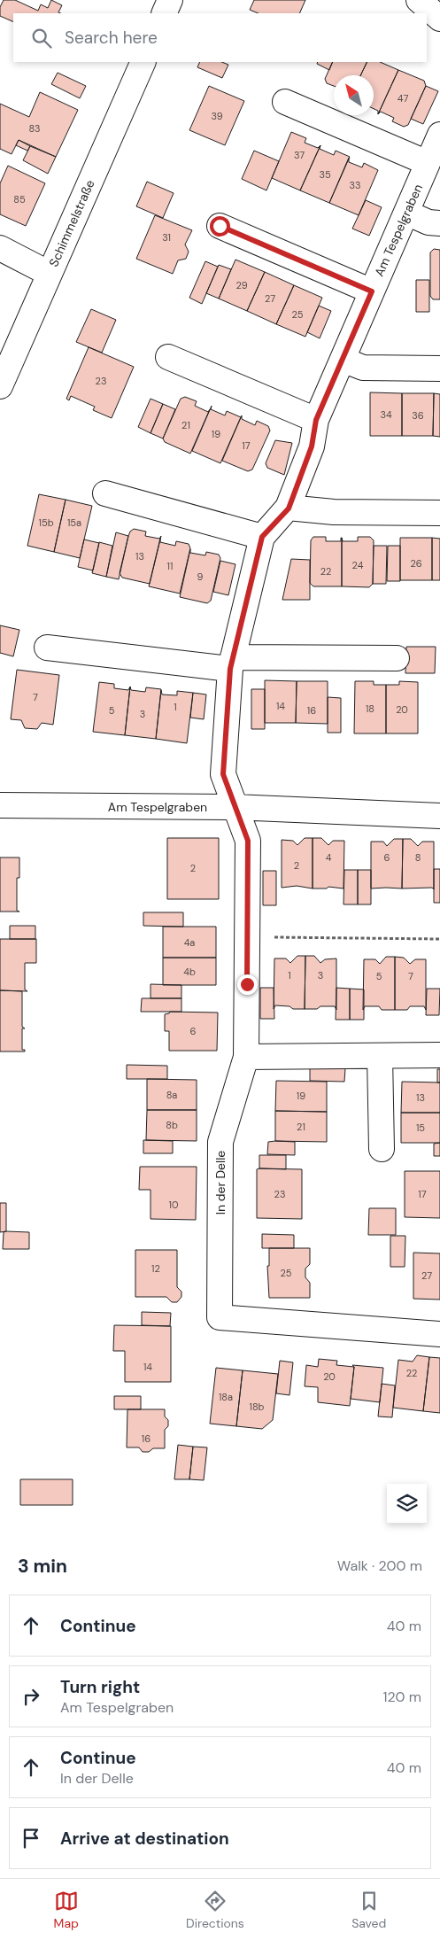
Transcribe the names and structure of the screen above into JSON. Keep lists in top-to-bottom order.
{
  "streets": {
    "street": ["Schimmelstraße", "Am Tespelgraben", "In der Delle"]
  },
  "crossings": [
    ["Am Tespelgraben", "In der Delle"]
  ],
  "house_numbers": [
    "47",
    "39",
    "83",
    "37",
    "35",
    "33",
    "85",
    "31",
    "29",
    "27",
    "25",
    "23",
    "34",
    "36",
    "21",
    "19",
    "17",
    "15b",
    "15a",
    "13",
    "26",
    "24",
    "11",
    "22",
    "9",
    "7",
    "14",
    "1",
    "18",
    "20",
    "5",
    "16",
    "3",
    "4",
    "6",
    "8",
    "2",
    "2",
    "4a",
    "4b",
    "1",
    "3",
    "5",
    "7",
    "6",
    "8a",
    "19",
    "13",
    "8b",
    "21",
    "15",
    "23",
    "17",
    "10",
    "12",
    "25",
    "27",
    "14",
    "22",
    "20",
    "18a",
    "18b",
    "16"
  ],
  "north": "top left",
  "page": {
    "search": "Search here",
    "heading": ["3 min", "Walk · 200 m"],
    "list": [
      ["Continue", "40 m"],
      ["Turn right", "Am Tespelgraben", "120 m"],
      ["Continue", "In der Delle", "40 m"],
      "Arrive at destination"
    ],
    "nav": ["Map", "Directions", "Saved"]
  }
}
